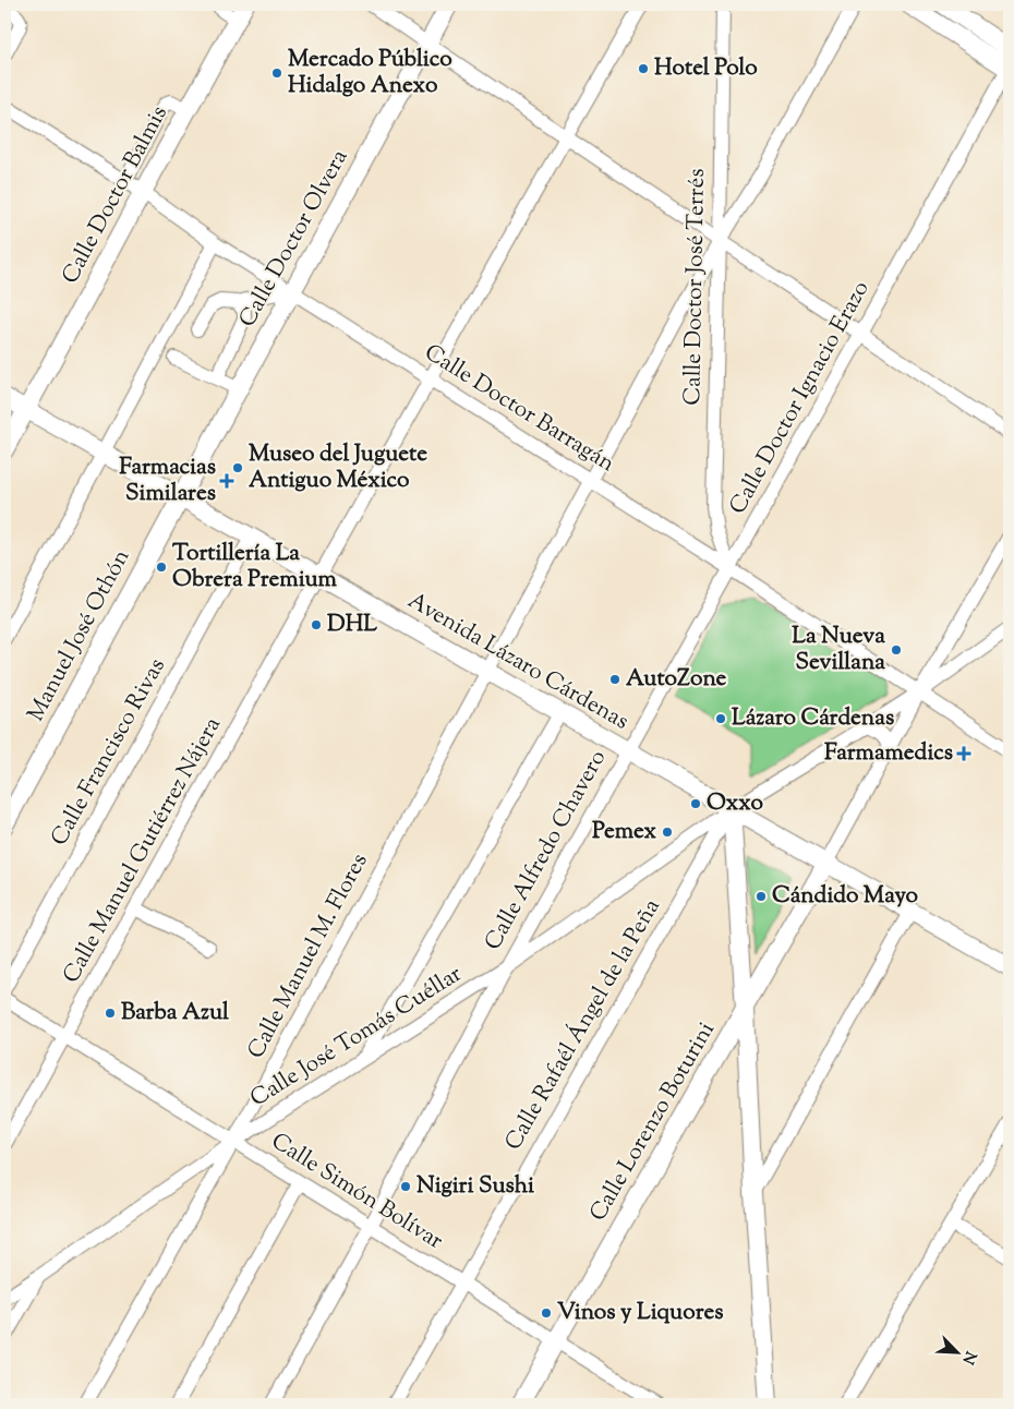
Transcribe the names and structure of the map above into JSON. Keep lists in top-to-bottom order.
{
  "streets": {
    "main road": [
      "Calle Doctor Balmis",
      "Calle Doctor Olvera",
      "Manuel José Othón",
      "Avenida Lázaro Cárdenas",
      "Calle Lorenzo Boturini"
    ],
    "street": [
      "Calle Doctor José Terrés",
      "Calle Doctor Ignacio Erazo",
      "Calle Doctor Barragán",
      "Calle Francisco Rivas",
      "Calle Manuel Gutiérrez Nájera",
      "Calle Alfredo Chavero",
      "Calle Manuel M. Flores",
      "Calle Rafaél Ángel de la Peña",
      "Calle José Tomás Cuéllar",
      "Calle Simón Bolívar"
    ]
  },
  "crossings": [
    ["Calle Doctor Balmis", "Calle Doctor Barragán"],
    ["Calle Doctor Balmis", "Avenida Lázaro Cárdenas"],
    ["Calle Doctor Olvera", "Calle Doctor Barragán"],
    ["Calle Doctor Olvera", "Manuel José Othón"],
    ["Calle Doctor Olvera", "Avenida Lázaro Cárdenas"],
    ["Calle Doctor José Terrés", "Calle Doctor Ignacio Erazo"],
    ["Calle Doctor José Terrés", "Calle Doctor Barragán"],
    ["Calle Doctor José Terrés", "Calle Manuel M. Flores"],
    ["Calle Doctor Ignacio Erazo", "Calle Doctor Barragán"],
    ["Calle Doctor Ignacio Erazo", "Avenida Lázaro Cárdenas"],
    ["Calle Doctor Ignacio Erazo", "Calle Alfredo Chavero"],
    ["Calle Doctor Barragán", "Calle Manuel Gutiérrez Nájera"],
    ["Calle Doctor Barragán", "Calle Manuel M. Flores"],
    ["Calle Doctor Barragán", "Calle José Tomás Cuéllar"],
    ["Manuel José Othón", "Avenida Lázaro Cárdenas"],
    ["Avenida Lázaro Cárdenas", "Calle Francisco Rivas"],
    ["Avenida Lázaro Cárdenas", "Calle Manuel Gutiérrez Nájera"],
    ["Avenida Lázaro Cárdenas", "Calle Alfredo Chavero"],
    ["Avenida Lázaro Cárdenas", "Calle Manuel M. Flores"],
    ["Avenida Lázaro Cárdenas", "Calle Rafaél Ángel de la Peña"],
    ["Avenida Lázaro Cárdenas", "Calle José Tomás Cuéllar"],
    ["Avenida Lázaro Cárdenas", "Calle Lorenzo Boturini"],
    ["Calle Manuel Gutiérrez Nájera", "Calle Simón Bolívar"],
    ["Calle Alfredo Chavero", "Calle José Tomás Cuéllar"],
    ["Calle Alfredo Chavero", "Calle Simón Bolívar"],
    ["Calle Manuel M. Flores", "Calle José Tomás Cuéllar"],
    ["Calle Manuel M. Flores", "Calle Simón Bolívar"],
    ["Calle Rafaél Ángel de la Peña", "Calle José Tomás Cuéllar"],
    ["Calle Rafaél Ángel de la Peña", "Calle Simón Bolívar"],
    ["Calle José Tomás Cuéllar", "Calle Simón Bolívar"],
    ["Calle Lorenzo Boturini", "Calle Simón Bolívar"]
  ],
  "places": {
    "other": [
      "Hotel Polo",
      "Mercado Público Hidalgo Anexo",
      "Museo del Juguete Antiguo México",
      "Tortillería La Obrera Premium",
      "DHL",
      "La Nueva Sevillana",
      "AutoZone",
      "Lázaro Cárdenas",
      "Oxxo",
      "Pemex",
      "Cándido Mayo",
      "Barba Azul",
      "Nigiri Sushi",
      "Vinos y Liquores"
    ],
    "health": ["Farmacias Similares", "Farmamedics"]
  },
  "north": "bottom right"
}
